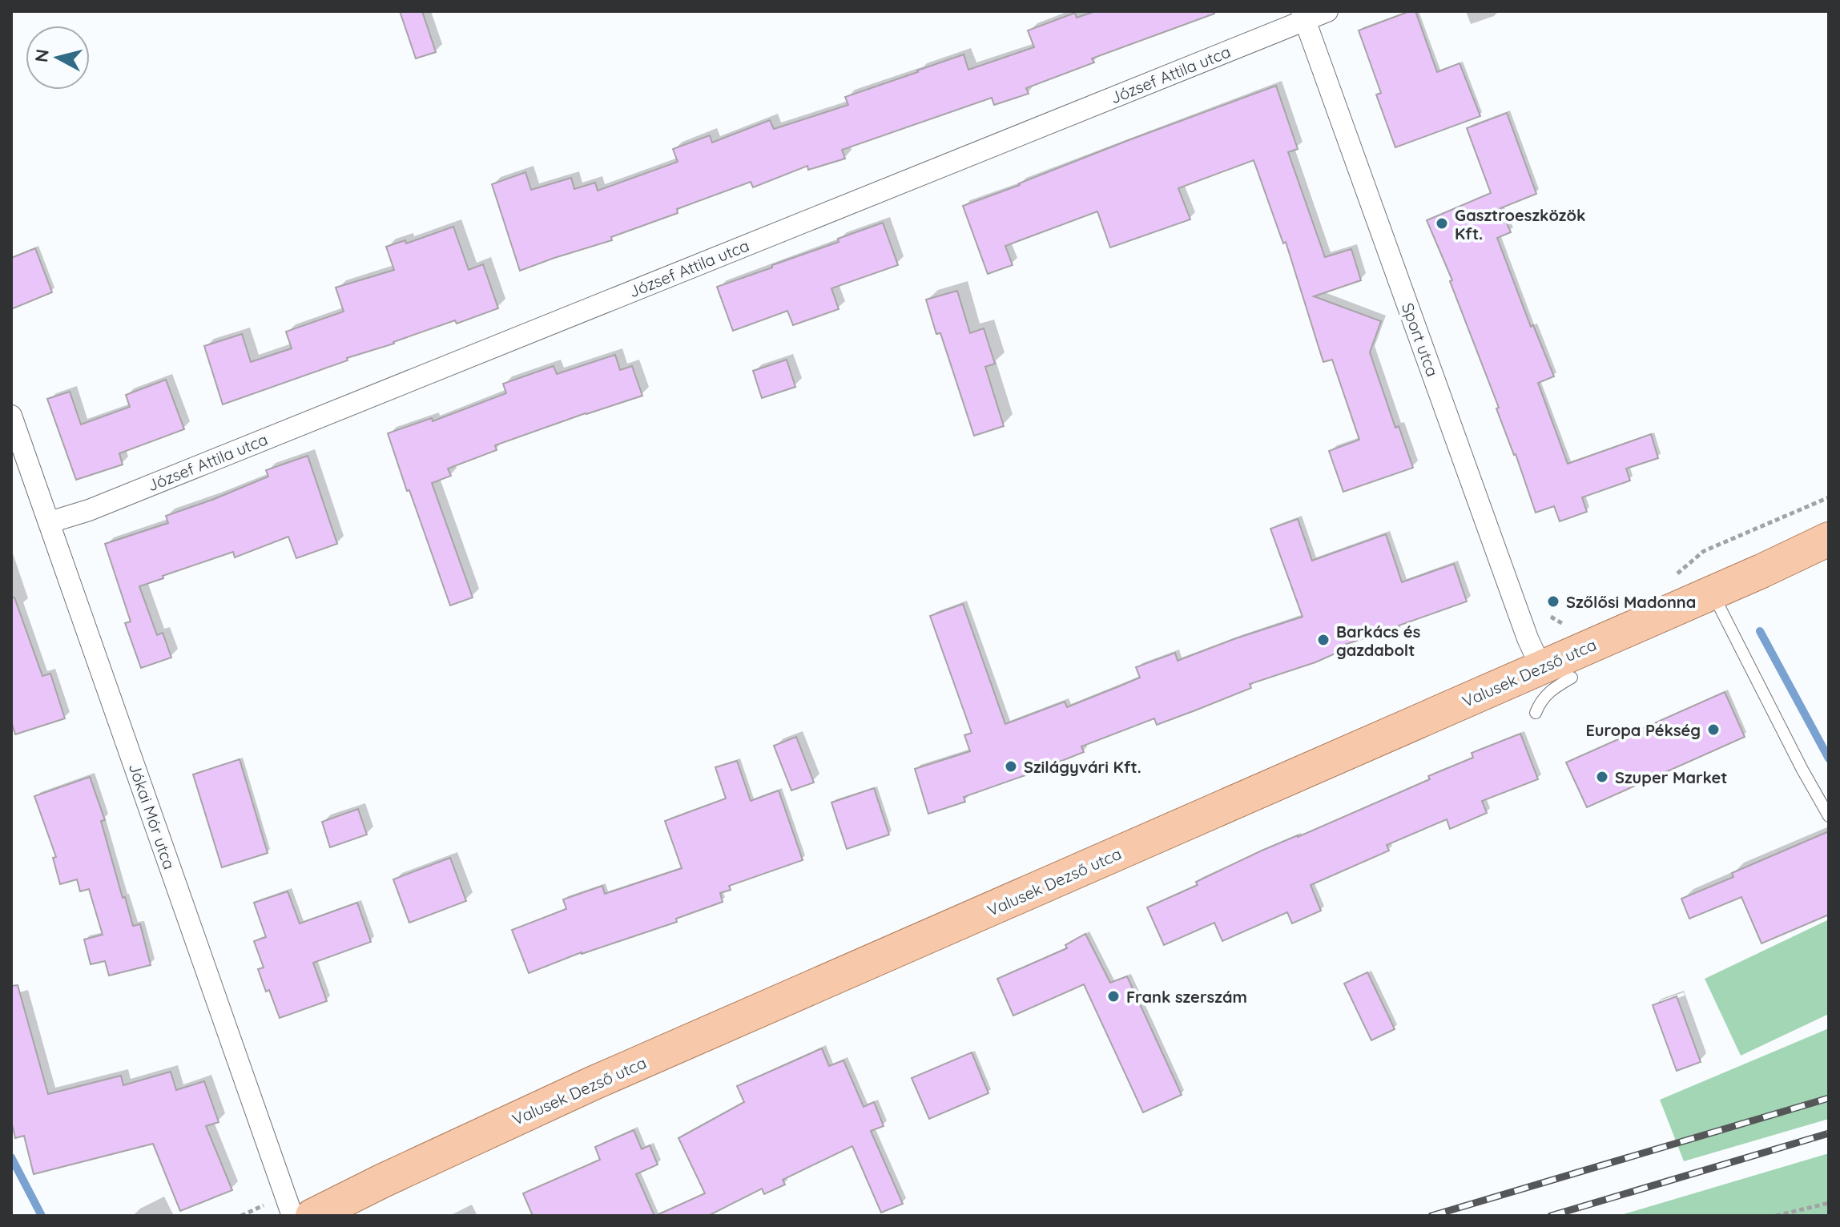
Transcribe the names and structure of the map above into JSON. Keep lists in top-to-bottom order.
{
  "streets": {
    "main road": ["Valusek Dezső utca"],
    "street": ["József Attila utca", "Sport utca", "Jókai Mór utca"]
  },
  "crossings": [
    ["József Attila utca", "Sport utca"],
    ["József Attila utca", "Jókai Mór utca"],
    ["Sport utca", "Valusek Dezső utca"]
  ],
  "places": [
    "Gasztroeszközök Kft.",
    "Szőlősi Madonna",
    "Barkács és gazdabolt",
    "Europa Pékség",
    "Szilágyvári Kft.",
    "Szuper Market",
    "Frank szerszám"
  ],
  "north": "left"
}
